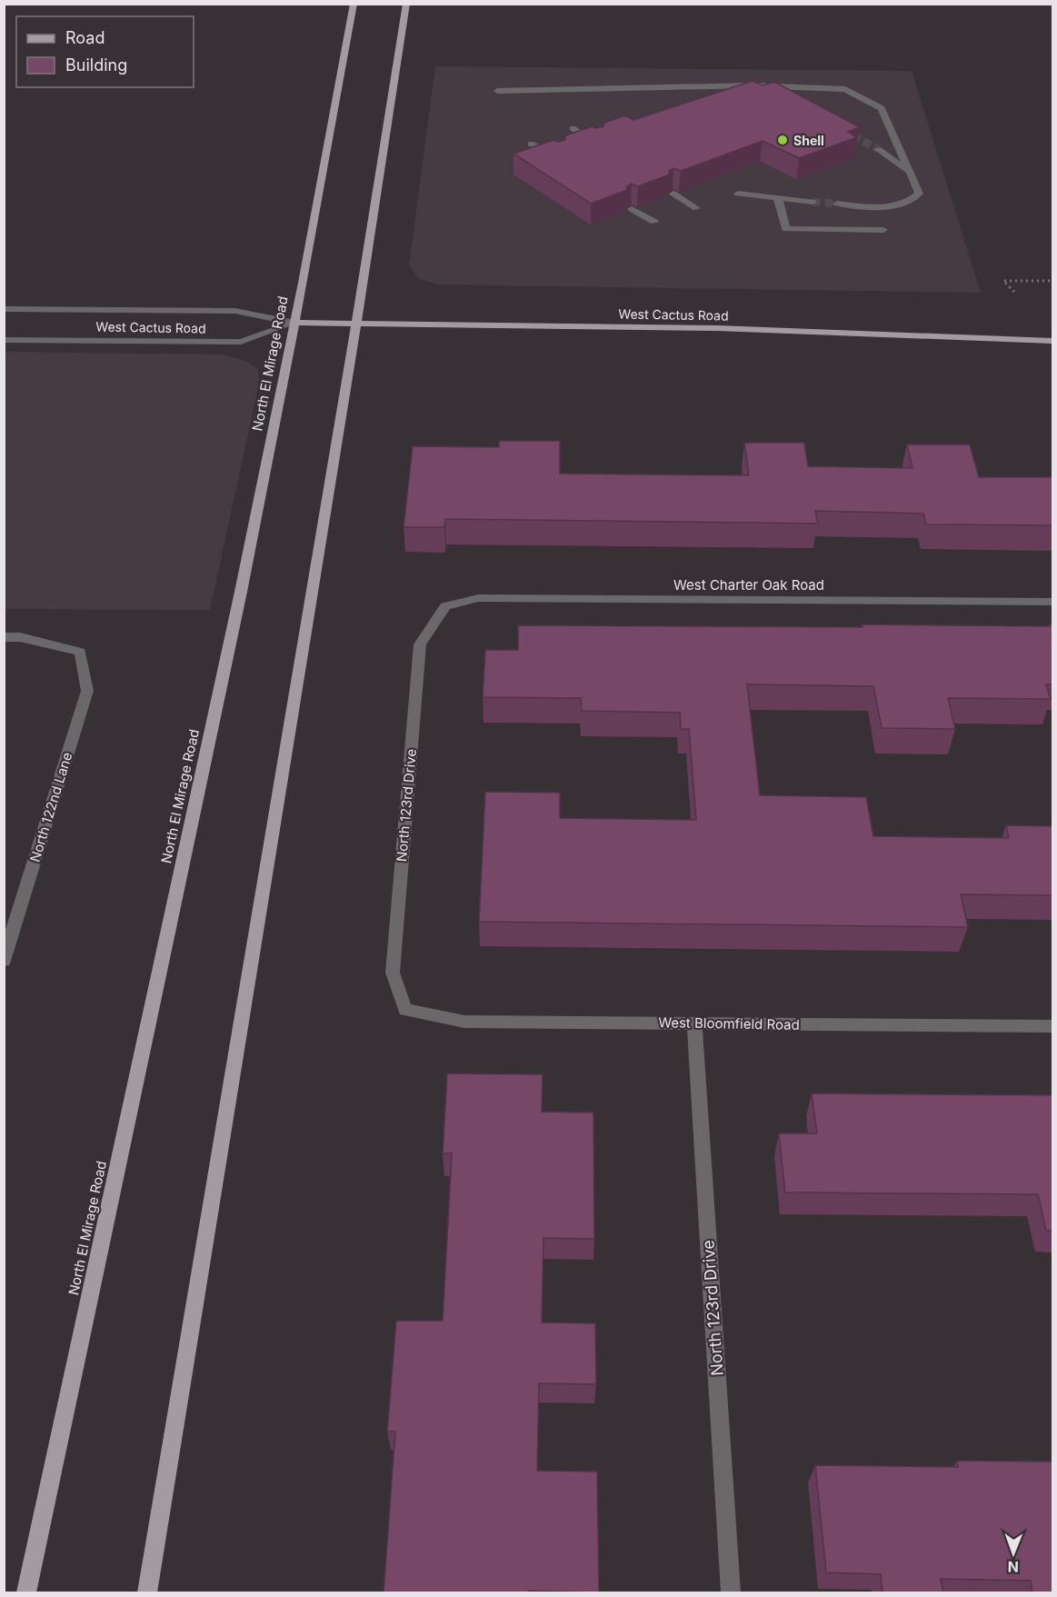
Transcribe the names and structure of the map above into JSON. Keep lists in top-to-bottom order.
{
  "streets": {
    "main road": ["West Cactus Road", "North El Mirage Road"],
    "street": [
      "West Charter Oak Road",
      "North 123rd Drive",
      "North 122nd Lane",
      "West Bloomfield Road"
    ]
  },
  "crossings": [
    ["West Cactus Road", "North El Mirage Road"],
    ["West Charter Oak Road", "North 123rd Drive"],
    ["North 123rd Drive", "West Bloomfield Road"]
  ],
  "places": ["Shell"],
  "legend": ["Road", "Building"],
  "north": "bottom"
}
